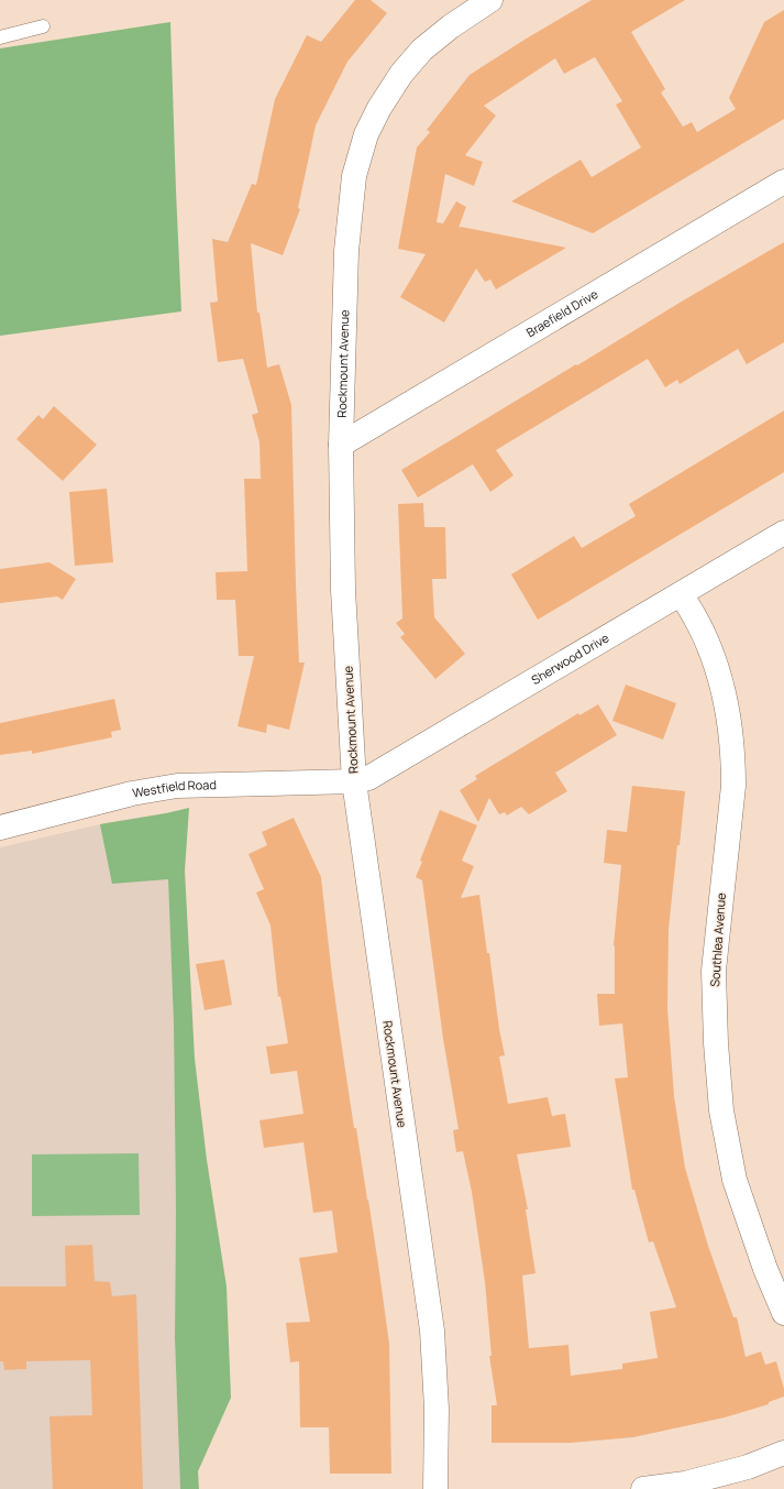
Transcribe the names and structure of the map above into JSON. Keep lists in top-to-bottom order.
{
  "streets": {
    "street": [
      "Braefield Drive",
      "Rockmount Avenue",
      "Sherwood Drive",
      "Westfield Road",
      "Southlea Avenue"
    ]
  },
  "crossings": [
    ["Braefield Drive", "Rockmount Avenue"],
    ["Rockmount Avenue", "Sherwood Drive"],
    ["Rockmount Avenue", "Westfield Road"],
    ["Sherwood Drive", "Westfield Road"],
    ["Sherwood Drive", "Southlea Avenue"]
  ]
}
